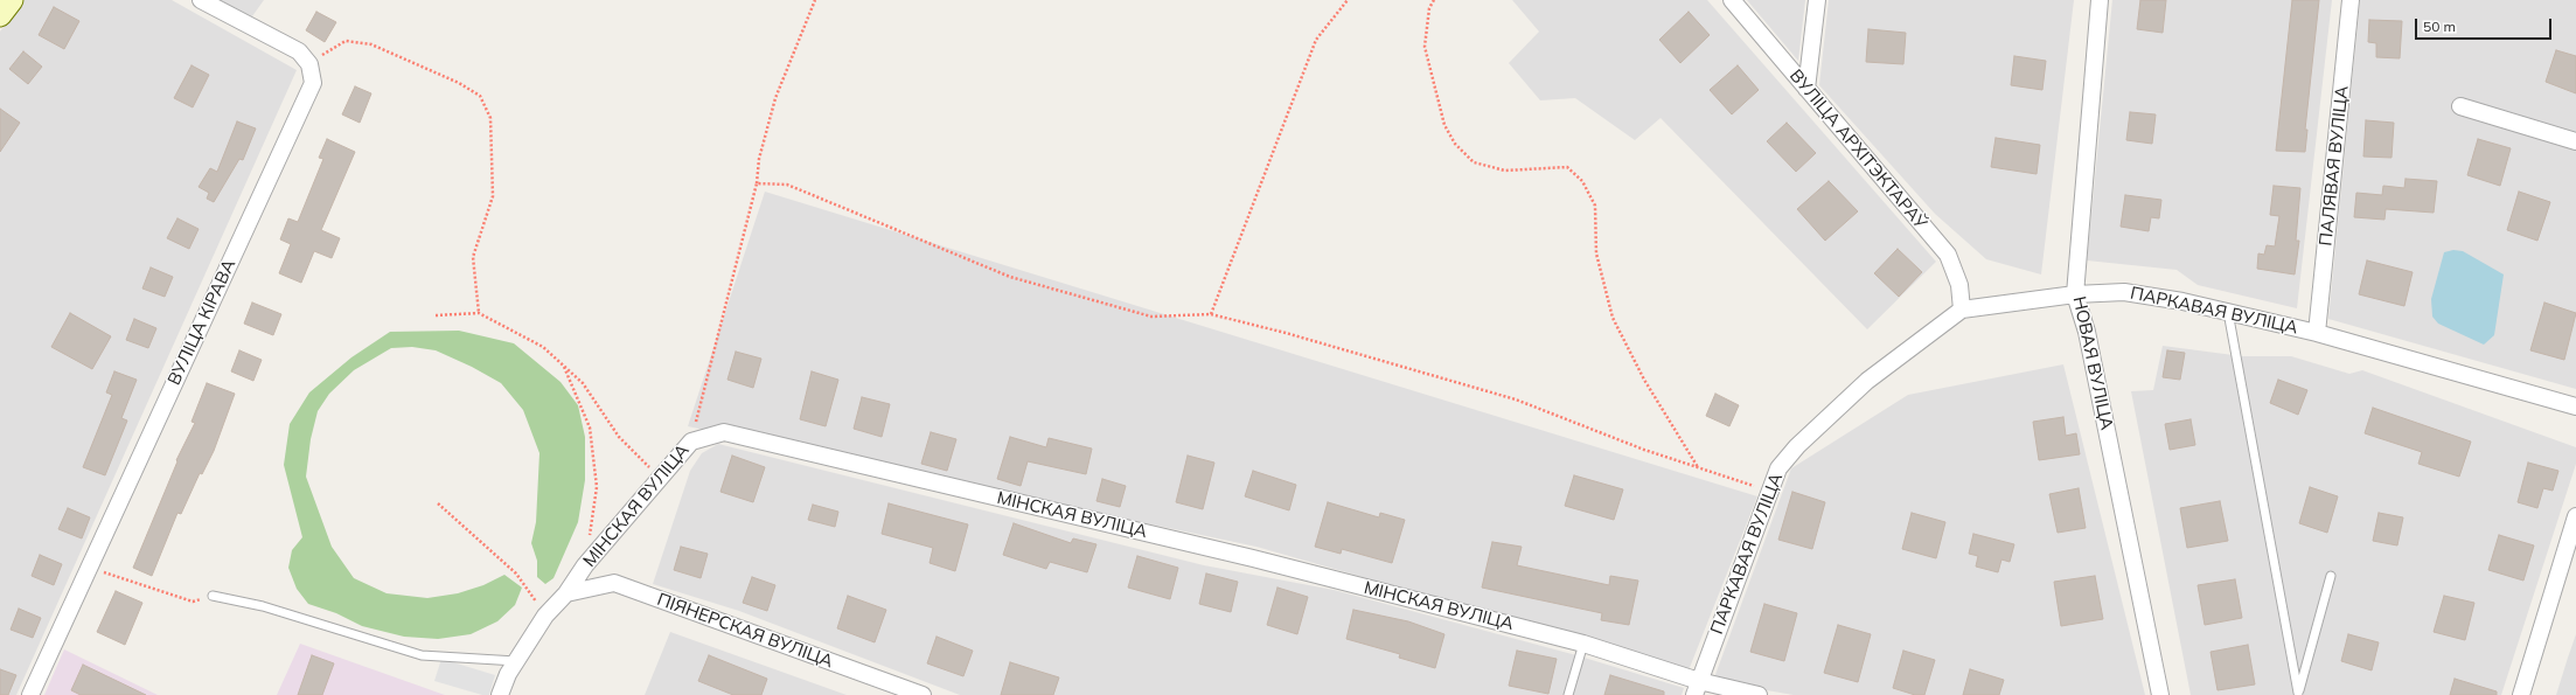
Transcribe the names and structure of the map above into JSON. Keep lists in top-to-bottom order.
{
  "streets": {
    "street": [
      "ВУЛІЦА АРХІТЭКТАРАЎ",
      "ПАЛЯВАЯ ВУЛІЦА",
      "ПАРКАВАЯ ВУЛІЦА",
      "ВУЛІЦА КІРАВА",
      "НОВАЯ ВУЛІЦА",
      "МІНСКАЯ ВУЛІЦА",
      "ПІЯНЕРСКАЯ ВУЛІЦА"
    ]
  },
  "crossings": [
    ["ВУЛІЦА АРХІТЭКТАРАЎ", "ПАРКАВАЯ ВУЛІЦА"],
    ["ПАЛЯВАЯ ВУЛІЦА", "ПАРКАВАЯ ВУЛІЦА"],
    ["ПАРКАВАЯ ВУЛІЦА", "НОВАЯ ВУЛІЦА"],
    ["ПАРКАВАЯ ВУЛІЦА", "МІНСКАЯ ВУЛІЦА"],
    ["МІНСКАЯ ВУЛІЦА", "ПІЯНЕРСКАЯ ВУЛІЦА"]
  ],
  "scale_bar": "50 m"
}
